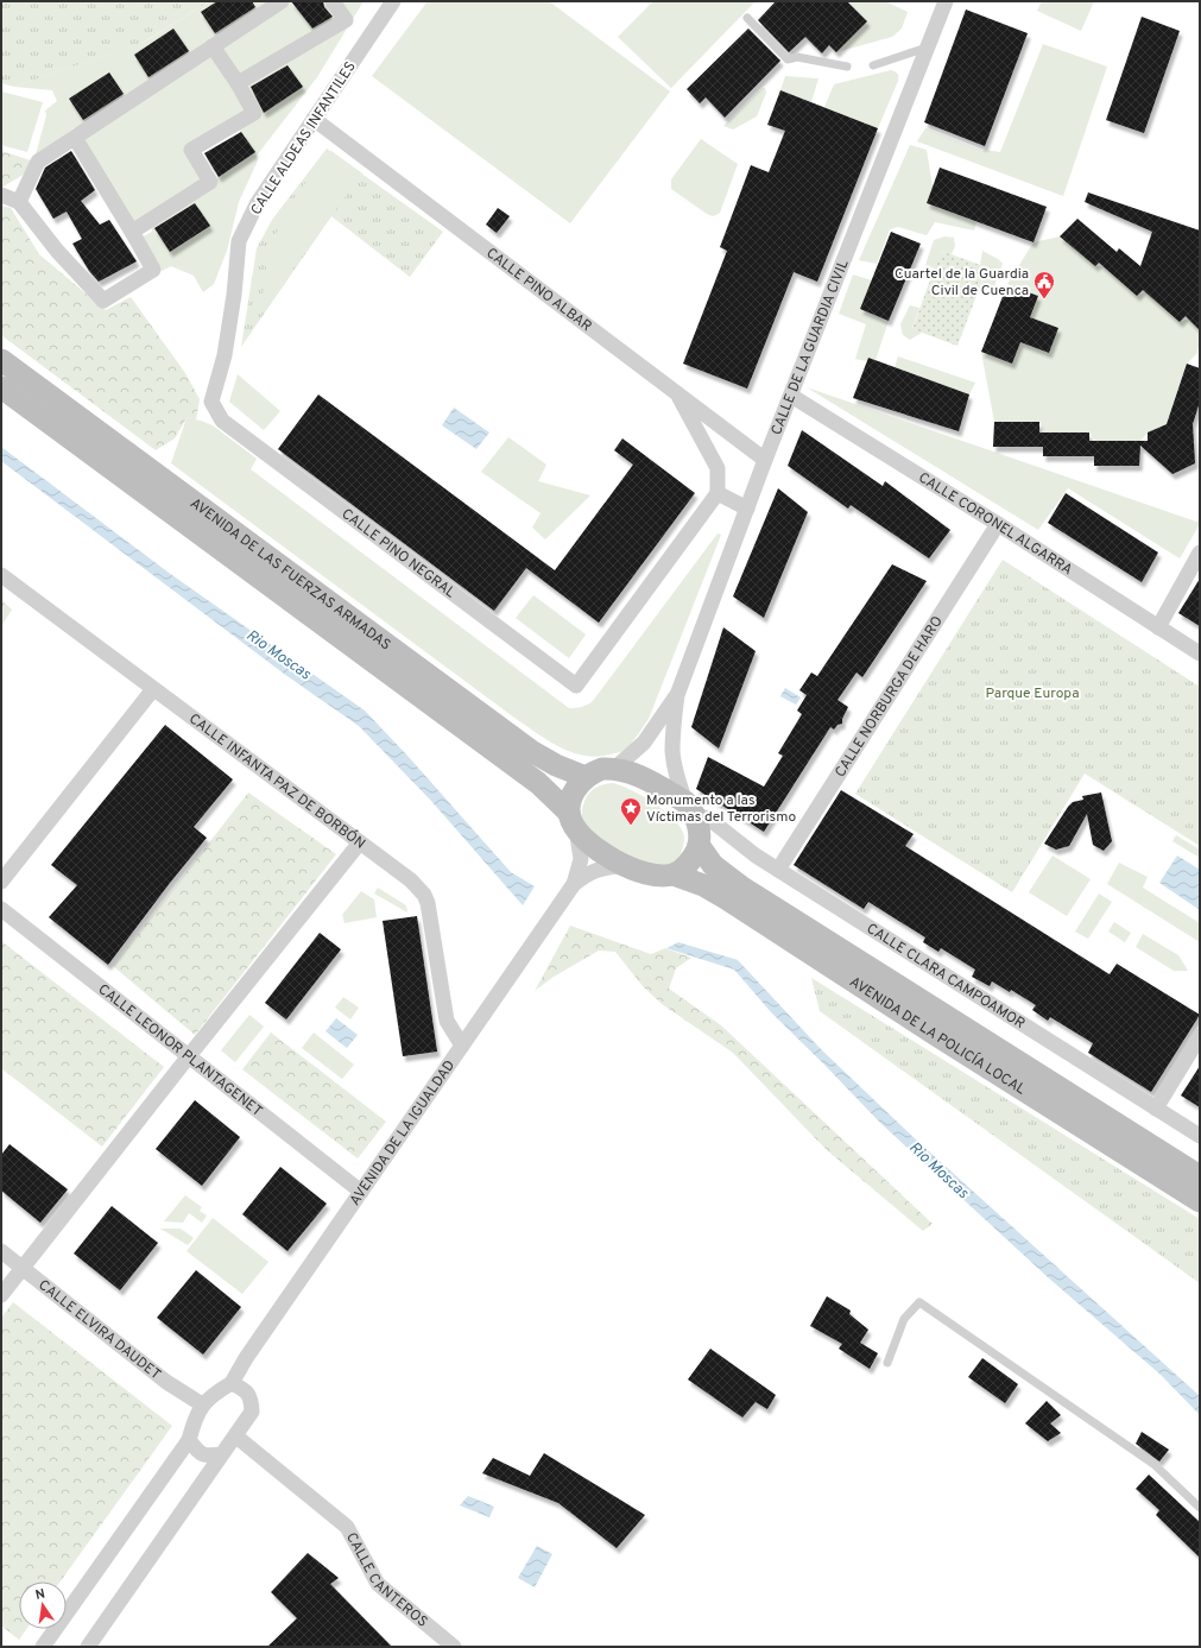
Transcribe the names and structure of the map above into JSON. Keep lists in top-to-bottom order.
{
  "streets": {
    "main road": ["AVENIDA DE LAS FUERZAS ARMADAS", "AVENIDA DE LA POLICÍA LOCAL"],
    "street": [
      "CALLE ALDEAS INFANTILES",
      "CALLE PINO ALBAR",
      "CALLE DE LA GUARDIA CIVIL",
      "CALLE CORONEL ALGARRA",
      "CALLE PINO NEGRAL",
      "CALLE NORBURGA DE HARO",
      "CALLE INFANTA PAZ DE BORBÓN",
      "CALLE CLARA CAMPOAMOR",
      "CALLE LEONOR PLANTAGENET",
      "AVENIDA DE LA IGUALDAD",
      "CALLE ELVIRA DAUDET",
      "CALLE CANTEROS"
    ]
  },
  "crossings": [
    ["CALLE ALDEAS INFANTILES", "CALLE PINO ALBAR"],
    ["CALLE ALDEAS INFANTILES", "CALLE PINO NEGRAL"],
    ["CALLE PINO ALBAR", "CALLE DE LA GUARDIA CIVIL"],
    ["CALLE DE LA GUARDIA CIVIL", "CALLE CORONEL ALGARRA"],
    ["CALLE DE LA GUARDIA CIVIL", "AVENIDA DE LAS FUERZAS ARMADAS"],
    ["CALLE DE LA GUARDIA CIVIL", "CALLE CLARA CAMPOAMOR"],
    ["CALLE DE LA GUARDIA CIVIL", "AVENIDA DE LA POLICÍA LOCAL"],
    ["CALLE DE LA GUARDIA CIVIL", "AVENIDA DE LA IGUALDAD"],
    ["CALLE CORONEL ALGARRA", "CALLE NORBURGA DE HARO"],
    ["AVENIDA DE LAS FUERZAS ARMADAS", "CALLE CLARA CAMPOAMOR"],
    ["AVENIDA DE LAS FUERZAS ARMADAS", "AVENIDA DE LA POLICÍA LOCAL"],
    ["AVENIDA DE LAS FUERZAS ARMADAS", "AVENIDA DE LA IGUALDAD"],
    ["CALLE NORBURGA DE HARO", "CALLE CLARA CAMPOAMOR"],
    ["CALLE INFANTA PAZ DE BORBÓN", "AVENIDA DE LA IGUALDAD"],
    ["CALLE CLARA CAMPOAMOR", "AVENIDA DE LA POLICÍA LOCAL"],
    ["CALLE CLARA CAMPOAMOR", "AVENIDA DE LA IGUALDAD"],
    ["AVENIDA DE LA POLICÍA LOCAL", "AVENIDA DE LA IGUALDAD"],
    ["CALLE LEONOR PLANTAGENET", "AVENIDA DE LA IGUALDAD"],
    ["AVENIDA DE LA IGUALDAD", "CALLE ELVIRA DAUDET"],
    ["AVENIDA DE LA IGUALDAD", "CALLE CANTEROS"],
    ["CALLE ELVIRA DAUDET", "CALLE CANTEROS"]
  ],
  "water": ["Rio Moscas"],
  "parks": ["Parque Europa"],
  "places": {
    "public building": ["Cuartel de la Guardia Civil de Cuenca"],
    "place": ["Monumento a las Víctimas del Terrorismo"]
  },
  "north": "top"
}
